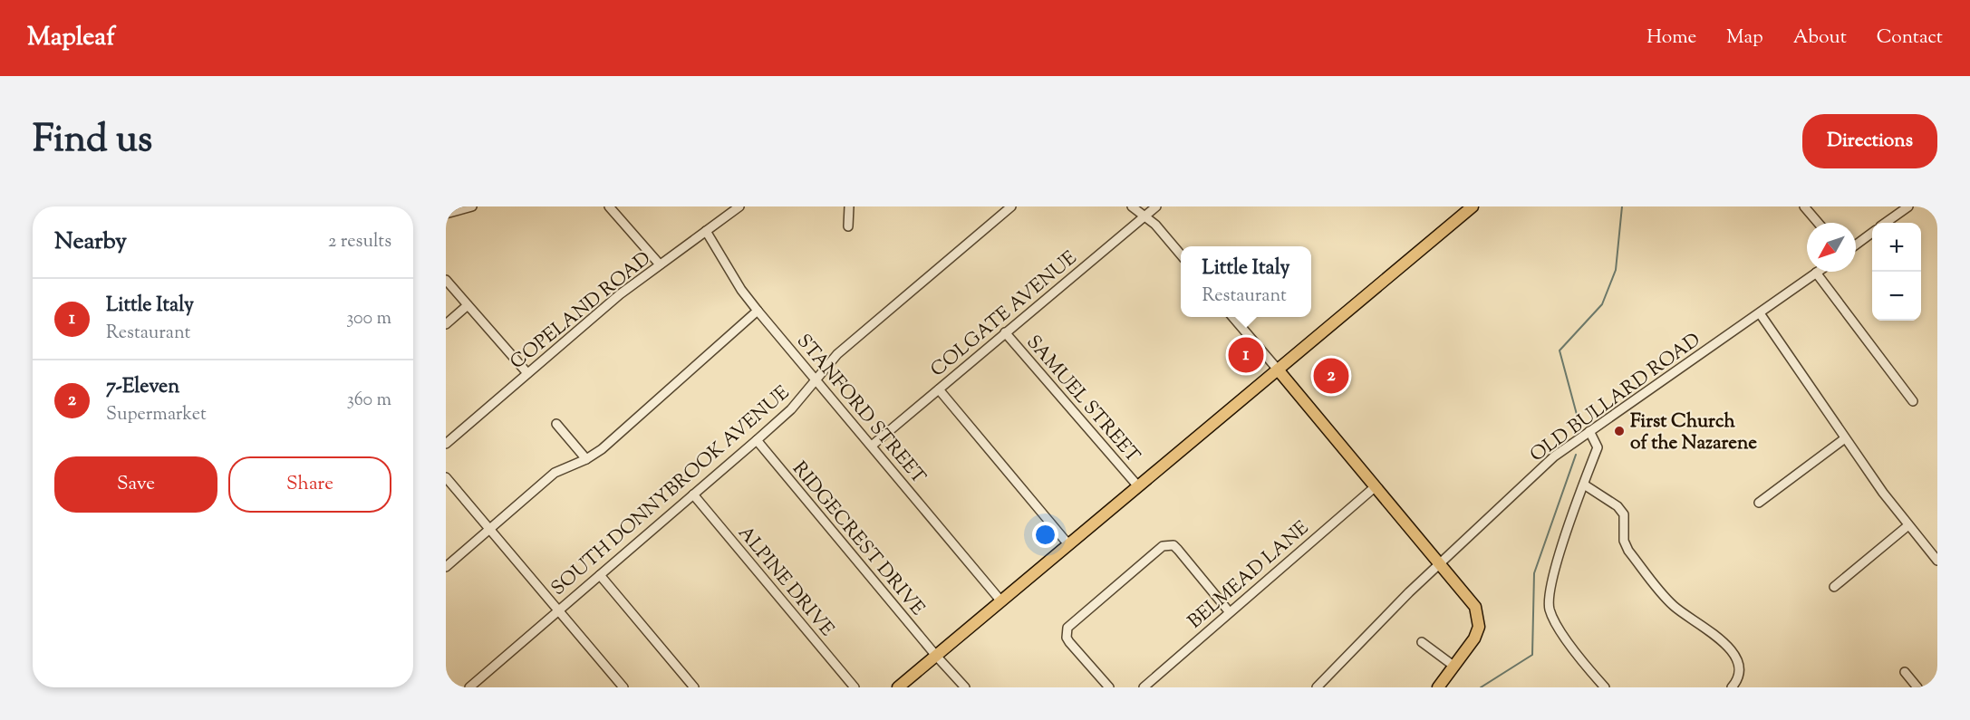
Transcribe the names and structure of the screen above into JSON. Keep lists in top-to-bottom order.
{
  "streets": {
    "street": [
      "COPELAND ROAD",
      "COLGATE AVENUE",
      "OLD BULLARD ROAD",
      "SAMUEL STREET",
      "STANFORD STREET",
      "SOUTH DONNYBROOK AVENUE",
      "RIDGECREST DRIVE",
      "BELMEAD LANE",
      "ALPINE DRIVE"
    ]
  },
  "crossings": [
    ["COPELAND ROAD", "STANFORD STREET"],
    ["COLGATE AVENUE", "SAMUEL STREET"],
    ["COLGATE AVENUE", "STANFORD STREET"],
    ["STANFORD STREET", "SOUTH DONNYBROOK AVENUE"],
    ["SOUTH DONNYBROOK AVENUE", "RIDGECREST DRIVE"],
    ["SOUTH DONNYBROOK AVENUE", "ALPINE DRIVE"]
  ],
  "places": ["First Church of the Nazarene"],
  "north": "bottom left",
  "page": {
    "header": "Mapleaf",
    "nav": [
      "Home",
      "Map",
      "About",
      "Contact"
    ],
    "title": "Find us",
    "buttons": [
      "Directions",
      ["Save", "Share"]
    ],
    "heading": ["Nearby", "2 results"],
    "map_buttons": ["+", "−"],
    "popup": ["Little Italy", "Restaurant"],
    "list": [
      {
        "mark": "1",
        "name": "Little Italy",
        "note": "Restaurant",
        "value": "300 m"
      },
      {
        "mark": "2",
        "name": "7-Eleven",
        "note": "Supermarket",
        "value": "360 m"
      }
    ],
    "pins": ["1", "2"]
  }
}
